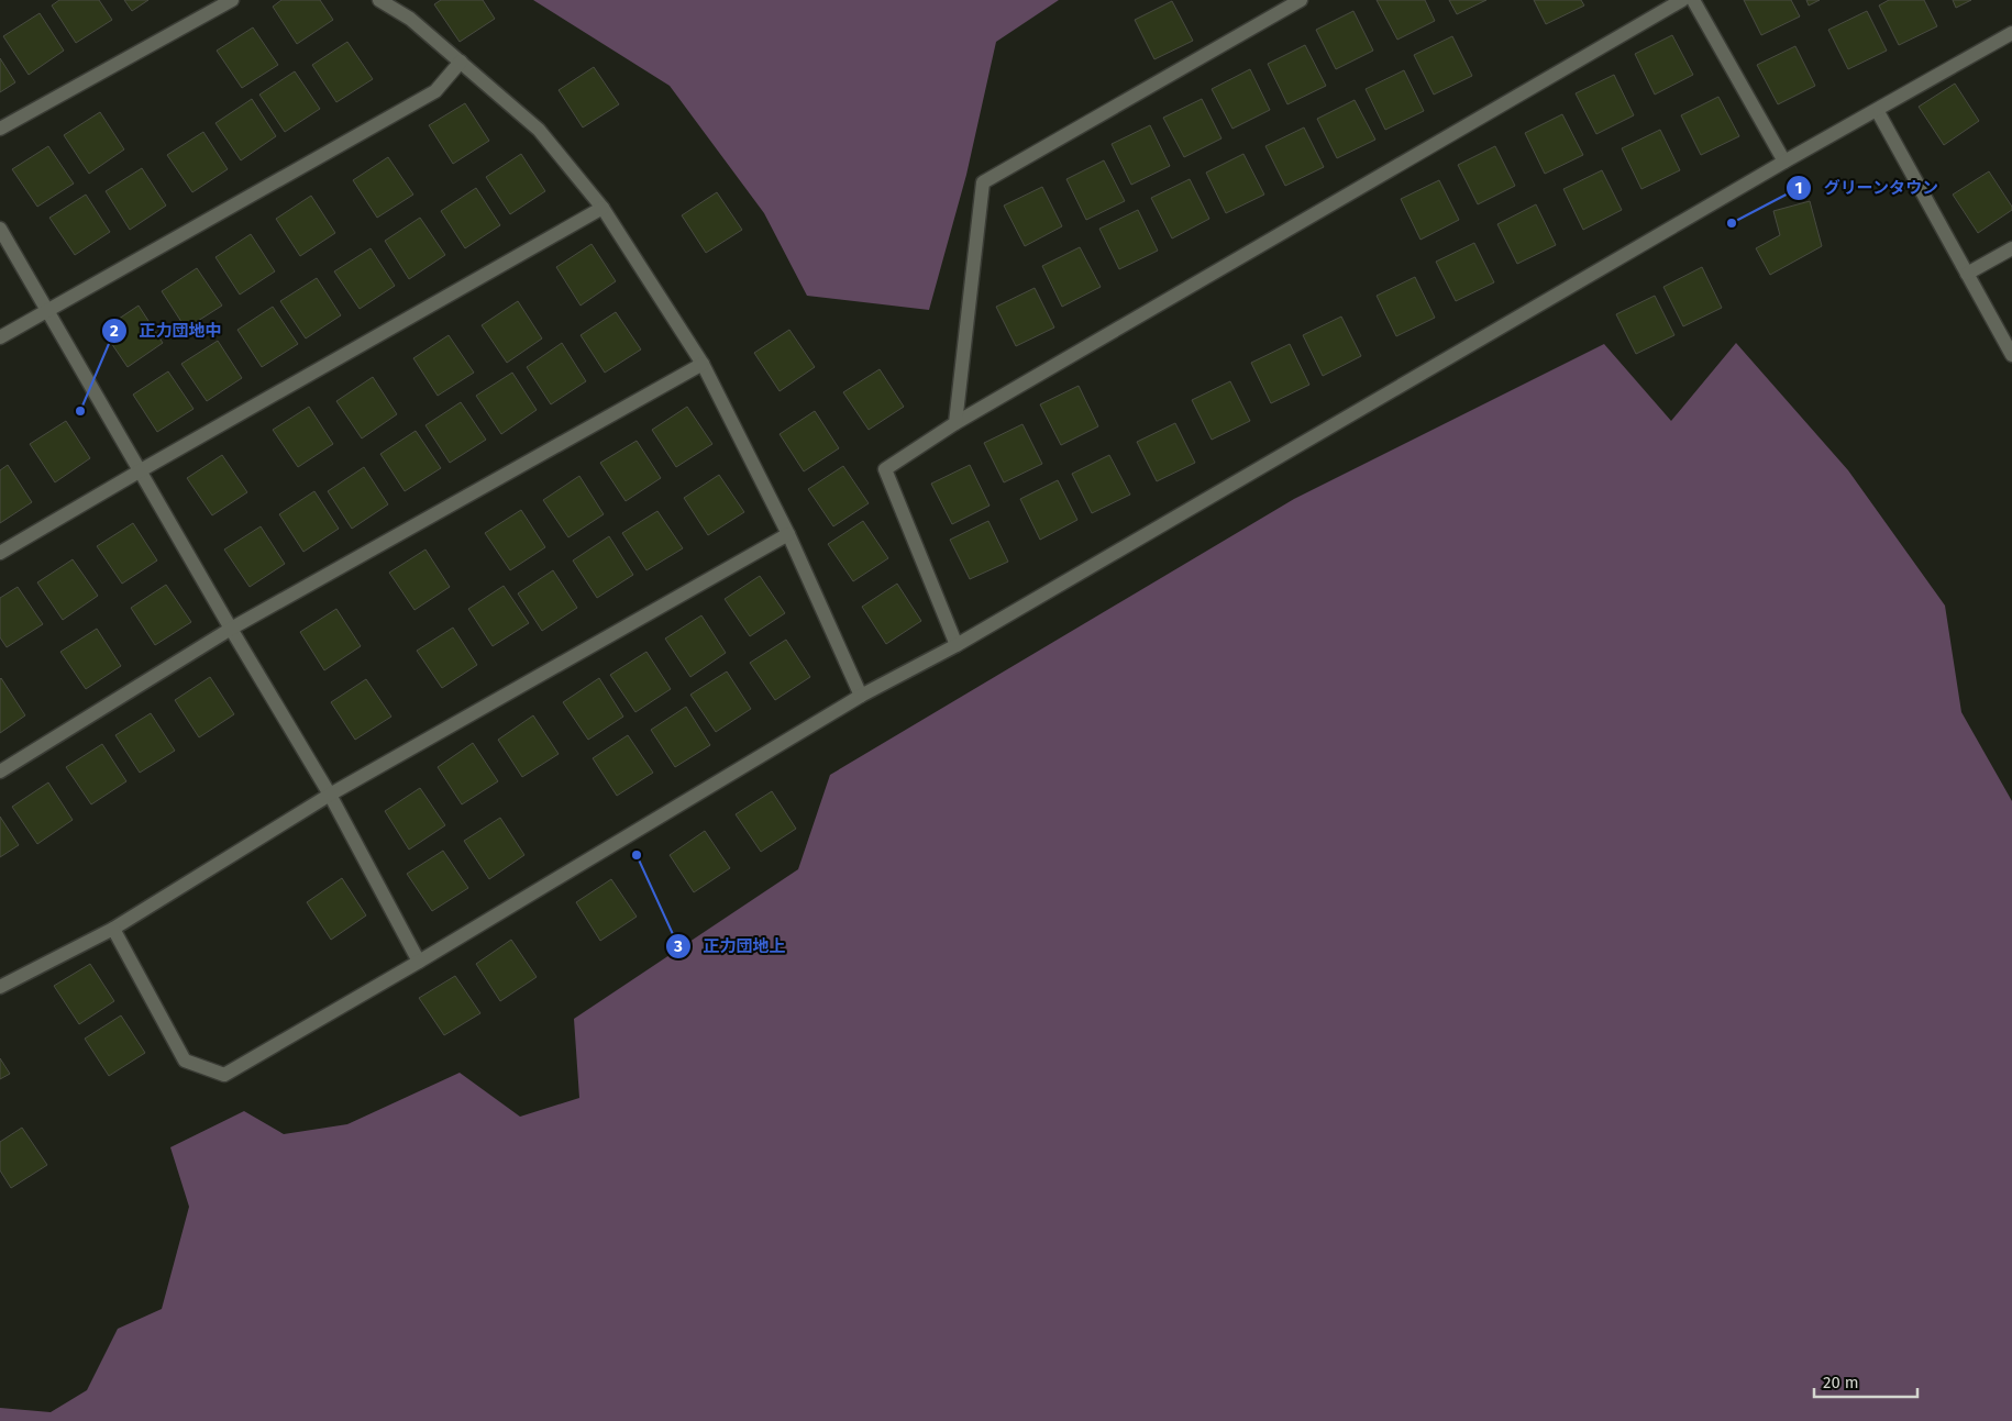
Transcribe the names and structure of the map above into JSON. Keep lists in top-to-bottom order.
{
  "places": ["グリーンタウン", "正力団地中", "正力団地上"],
  "scale_bar": "20 m"
}
